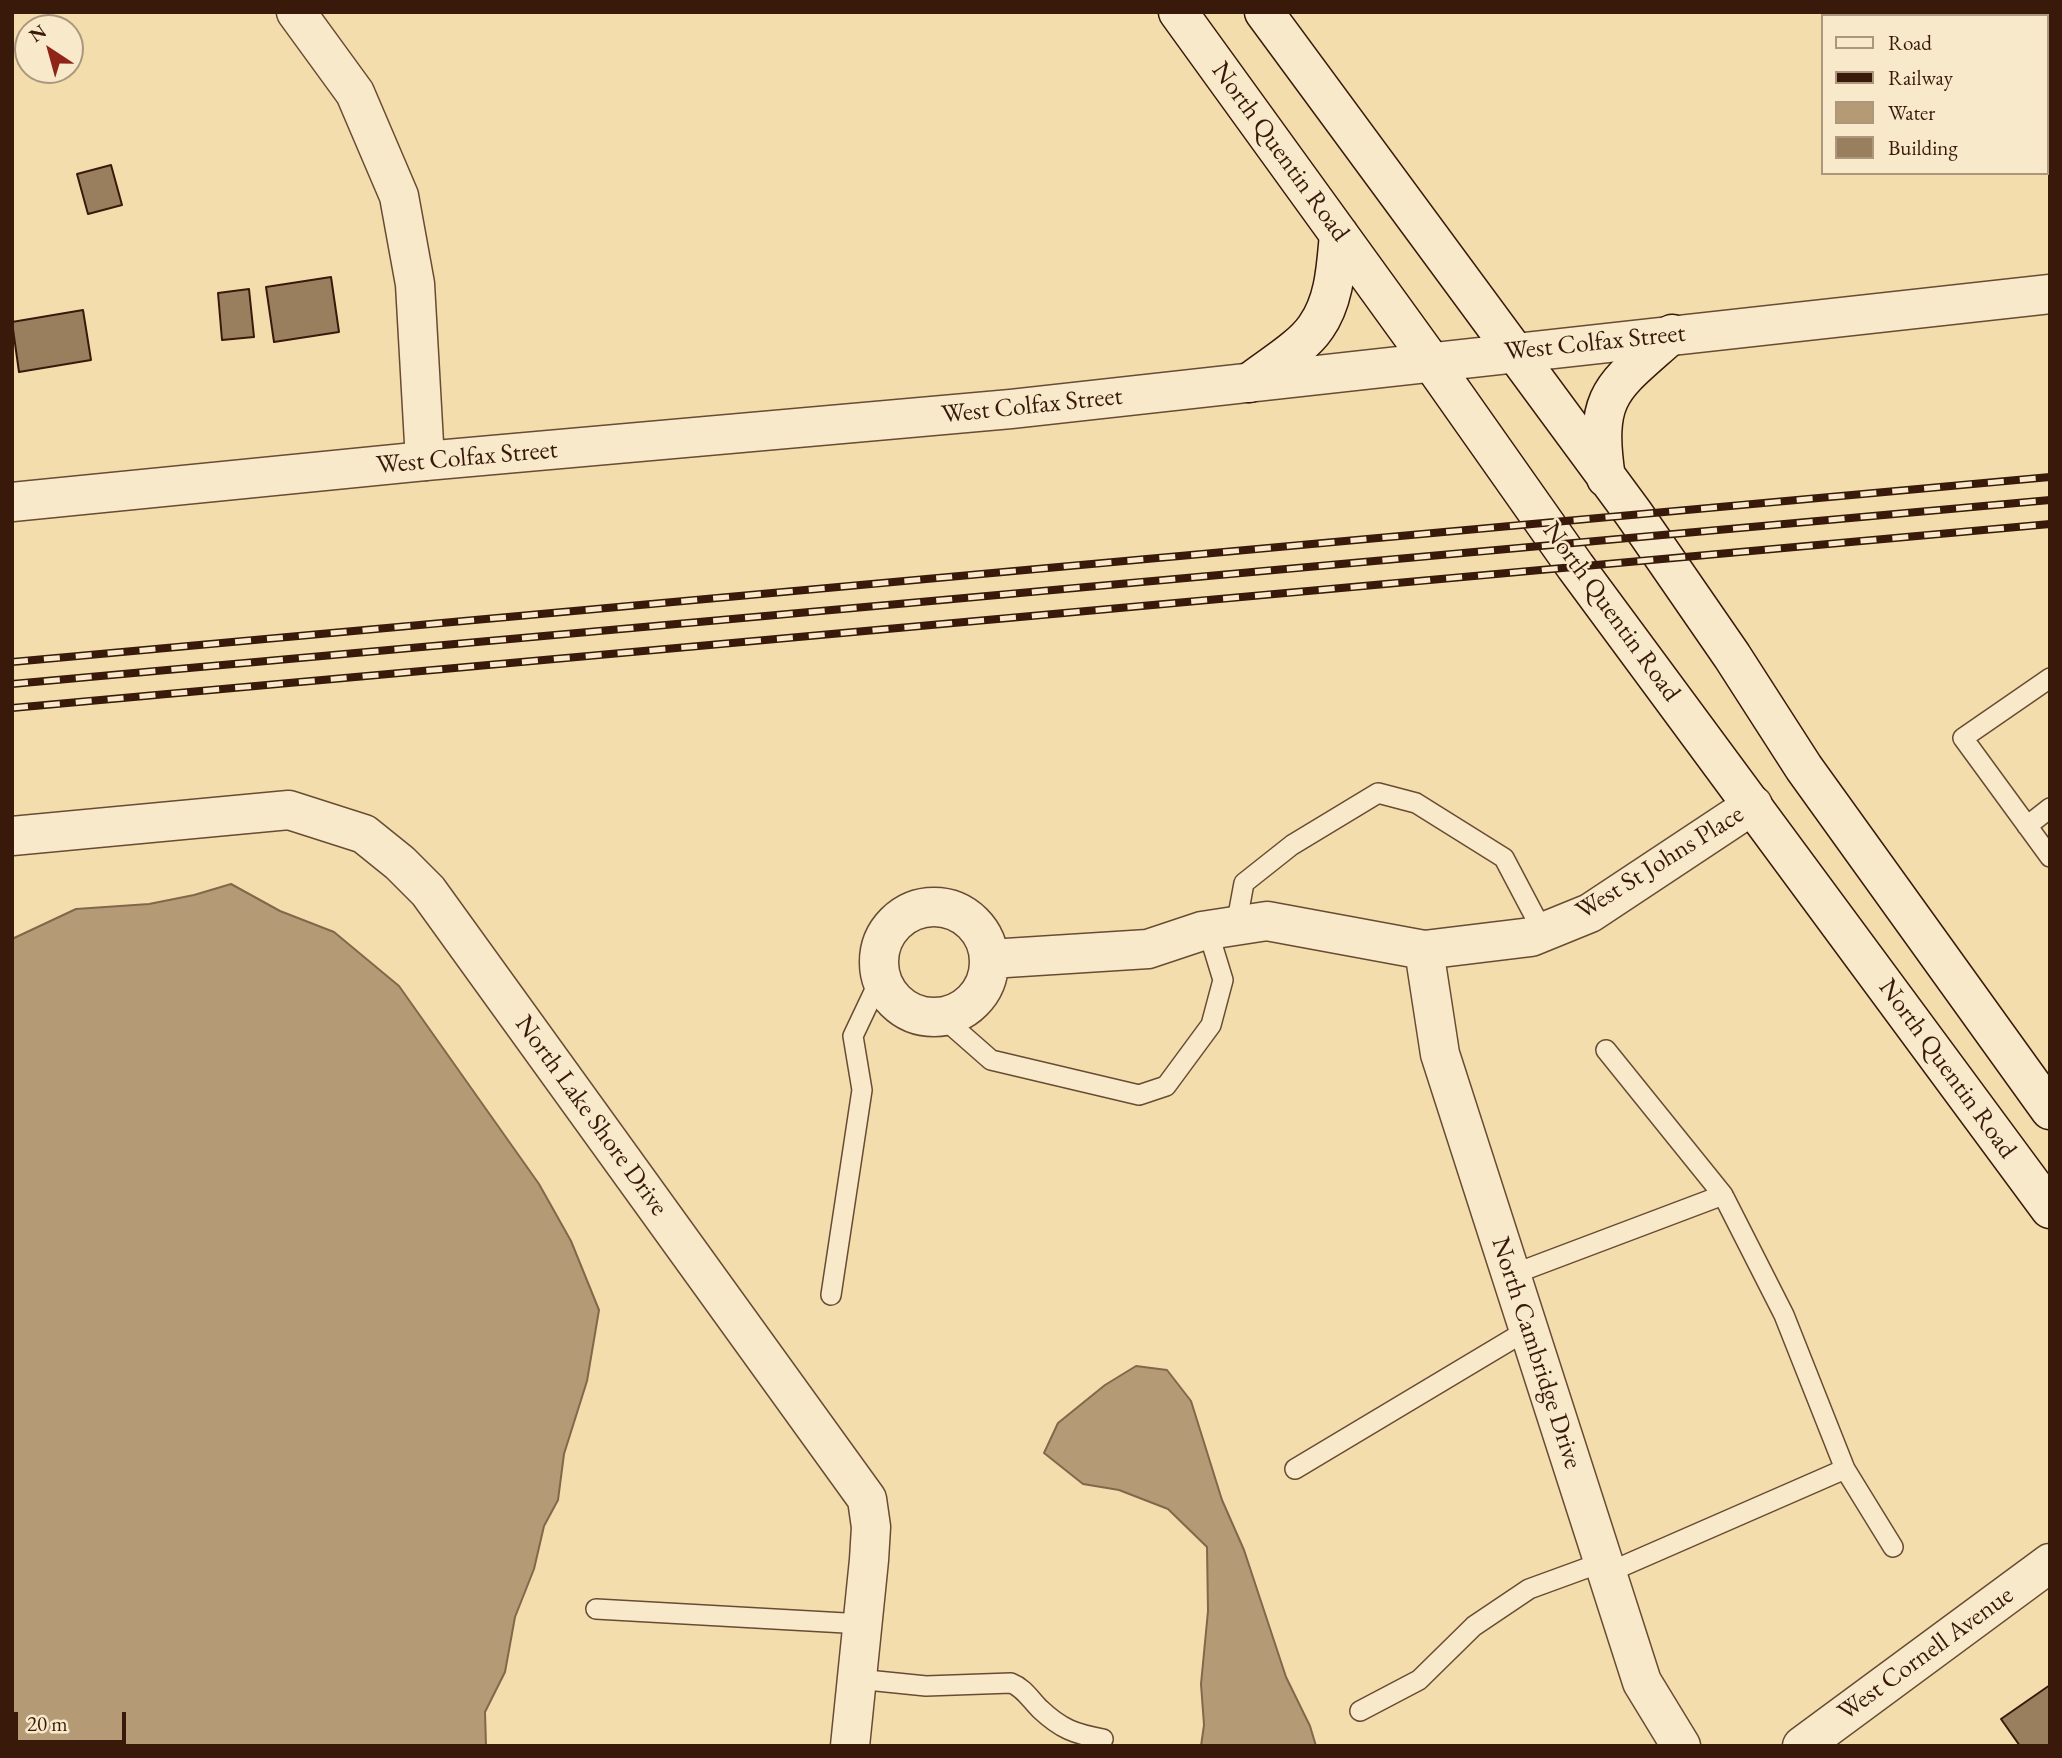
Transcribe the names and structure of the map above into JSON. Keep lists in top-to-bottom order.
{
  "streets": {
    "street": [
      "North Quentin Road",
      "West Colfax Street",
      "West St Johns Place",
      "North Lake Shore Drive",
      "North Cambridge Drive",
      "West Cornell Avenue"
    ]
  },
  "crossings": [
    ["North Quentin Road", "West Colfax Street"],
    ["North Quentin Road", "West St Johns Place"],
    ["West St Johns Place", "North Cambridge Drive"]
  ],
  "legend": [
    "Road",
    "Railway",
    "Water",
    "Building"
  ],
  "scale_bar": "20 m",
  "north": "top left"
}
